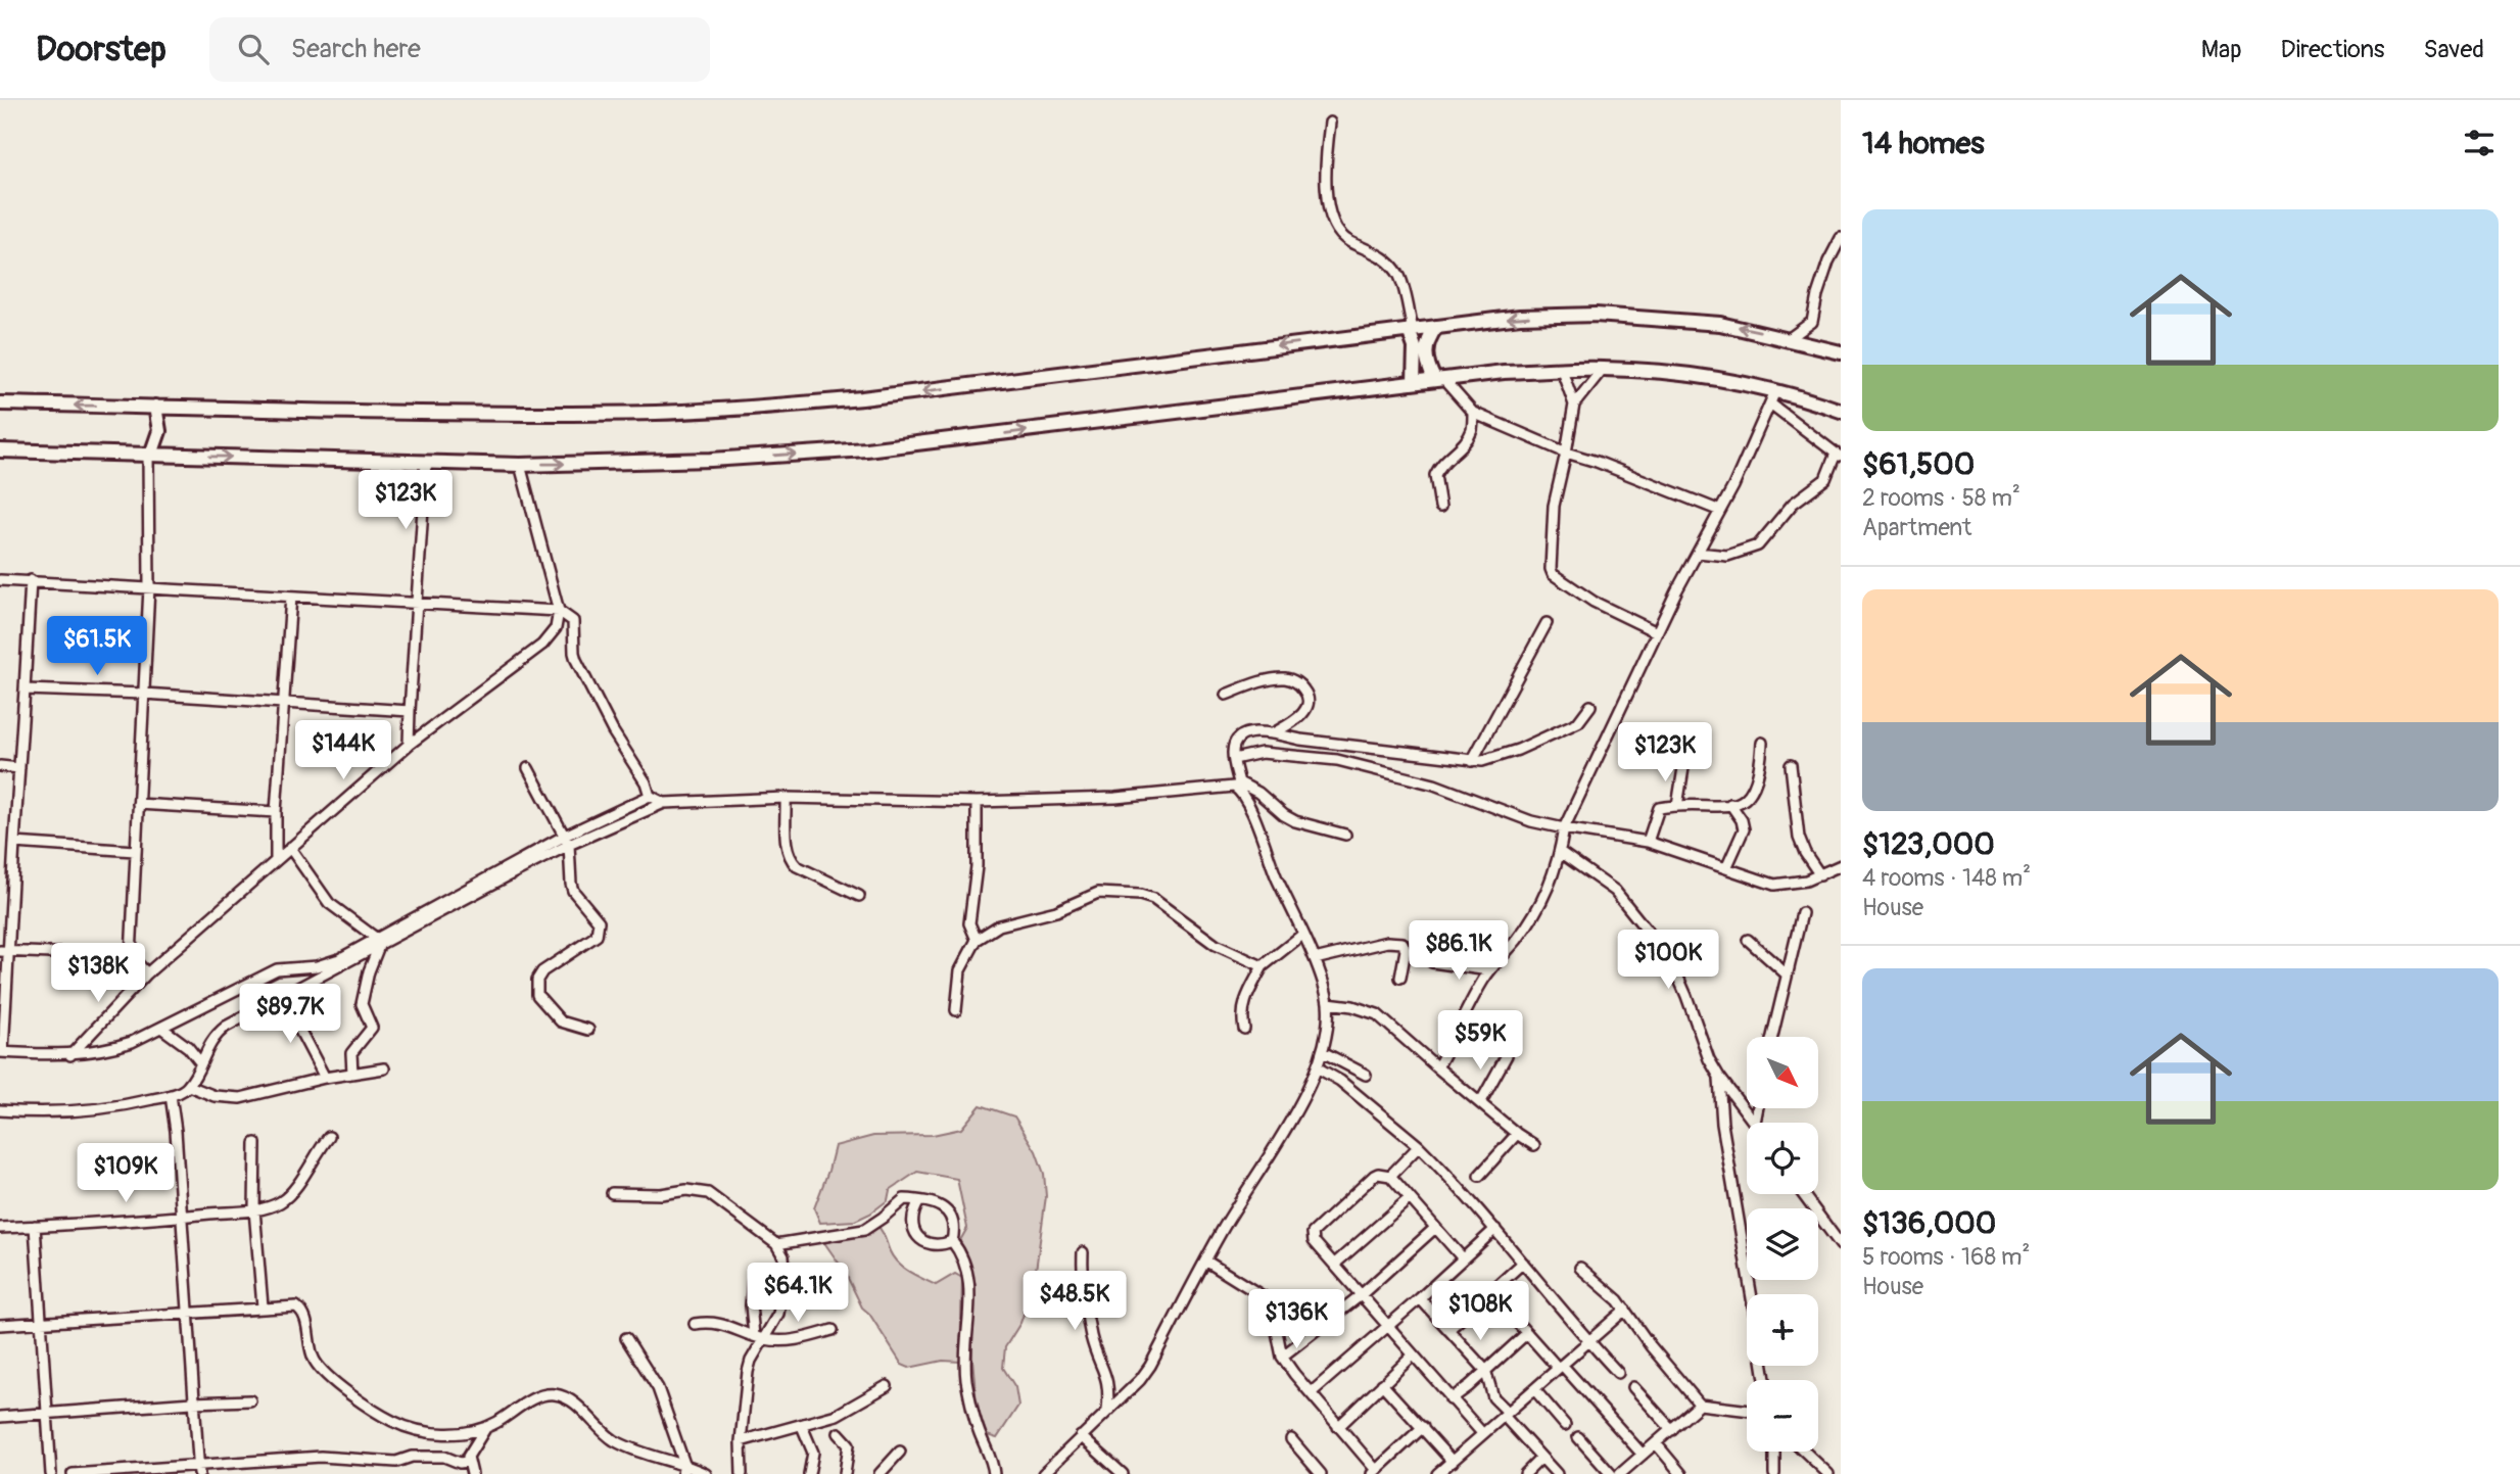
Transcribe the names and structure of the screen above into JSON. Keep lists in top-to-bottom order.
{
  "north": "bottom right",
  "page": {
    "header": "Doorstep",
    "search": "Search here",
    "nav": ["Map", "Directions", "Saved"],
    "heading": "14 homes",
    "list": [
      {
        "name": "$61,500",
        "note": "2 rooms · 58 m² · Apartment"
      },
      {
        "name": "$123,000",
        "note": "4 rooms · 148 m² · House"
      },
      {
        "name": "$136,000",
        "note": "5 rooms · 168 m² · House"
      }
    ],
    "price": [
      "$123K",
      "$61.5K",
      "$144K",
      "$123K",
      "$86.1K",
      "$100K",
      "$138K",
      "$89.7K",
      "$59K",
      "$109K",
      "$64.1K",
      "$48.5K",
      "$108K",
      "$136K"
    ],
    "map_buttons": ["+", "−"]
  }
}
